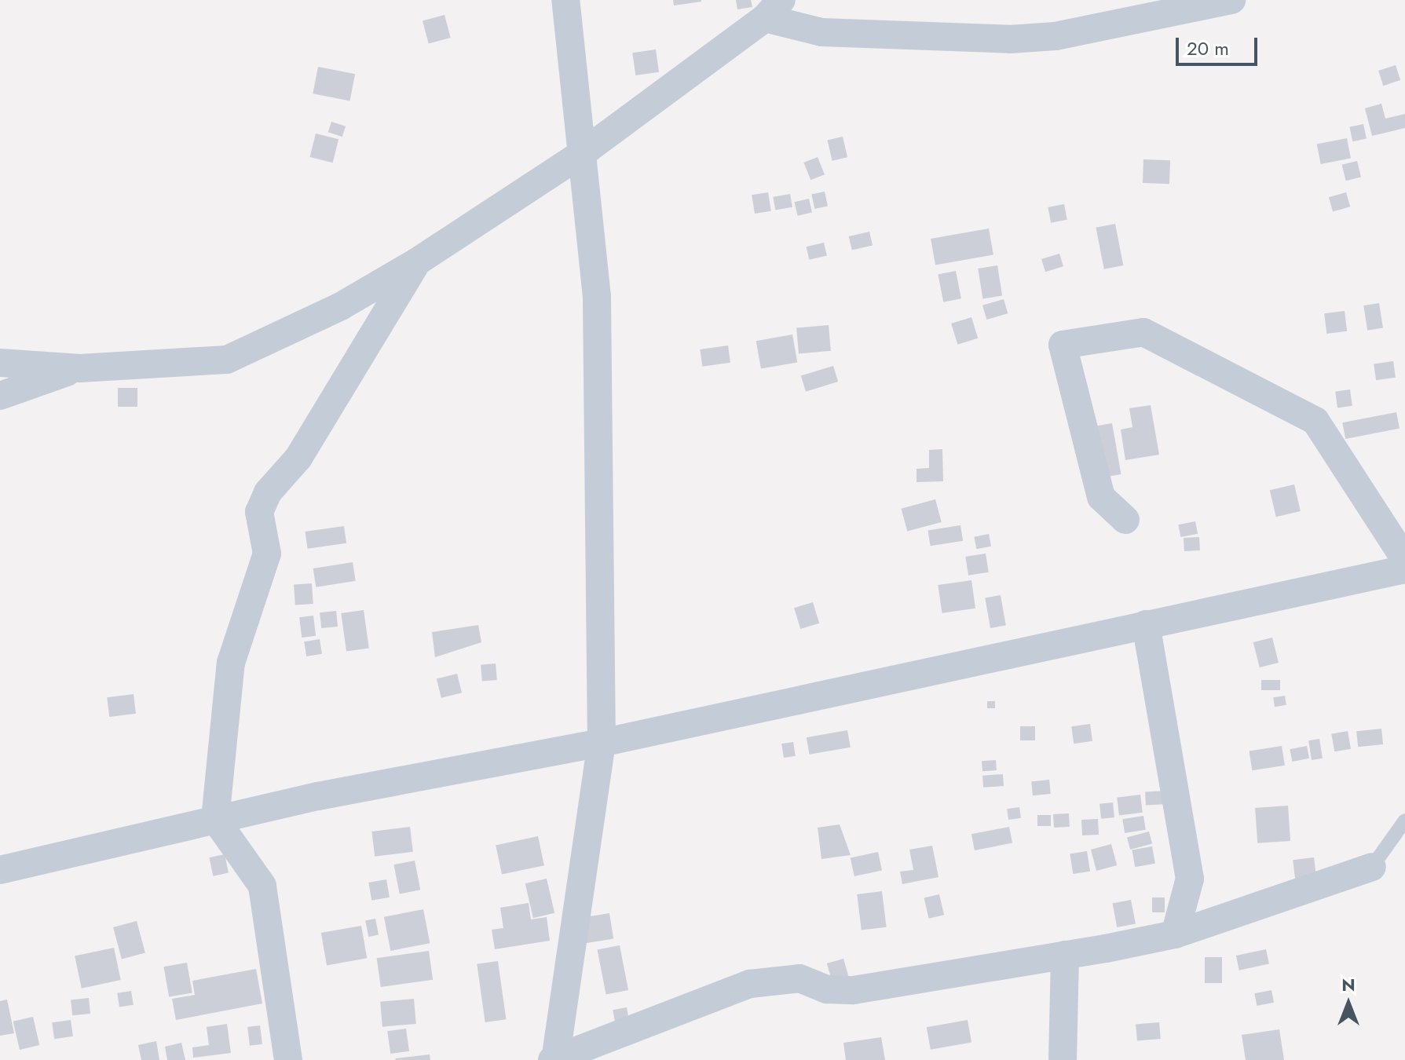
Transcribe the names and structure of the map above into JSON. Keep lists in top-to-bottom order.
{
  "scale_bar": "20 m",
  "north": "top"
}
